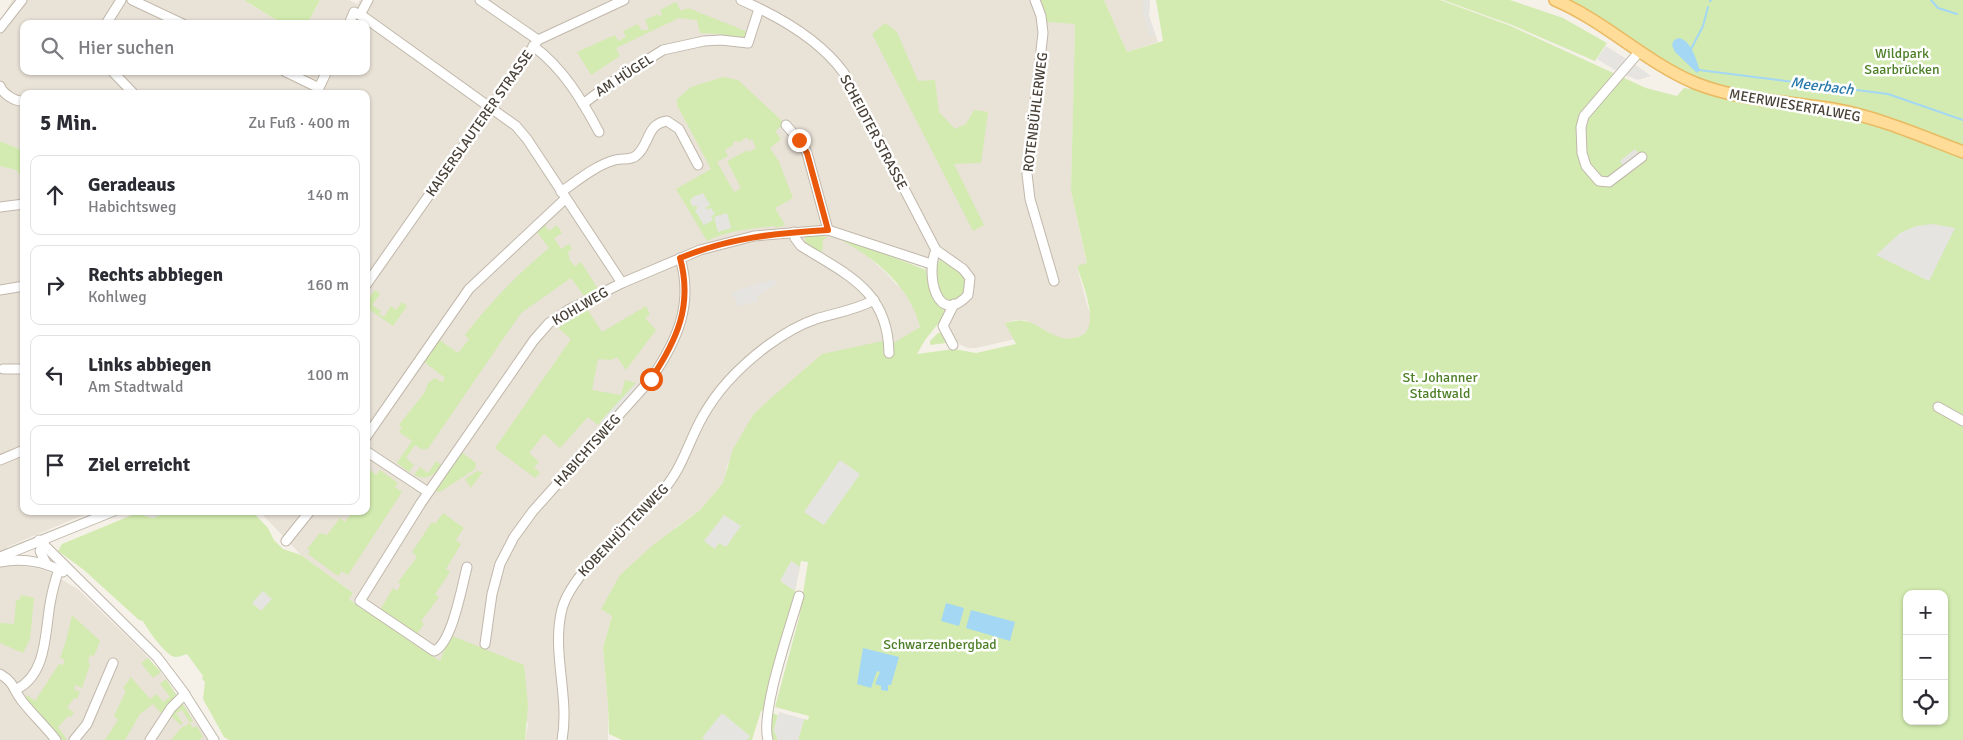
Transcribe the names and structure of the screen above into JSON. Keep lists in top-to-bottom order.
{
  "streets": {
    "main road": ["MEERWIESERTALWEG"],
    "street": [
      "AM HÜGEL",
      "ROTENBÜHLERWEG",
      "KAISERSLAUTERER STRASSE",
      "SCHEIDTER STRASSE",
      "KOHLWEG",
      "HABICHTSWEG",
      "KOBENHÜTTENWEG"
    ]
  },
  "crossings": [
    ["AM HÜGEL", "KAISERSLAUTERER STRASSE"],
    ["AM HÜGEL", "SCHEIDTER STRASSE"],
    ["KOHLWEG", "HABICHTSWEG"]
  ],
  "water": ["Meerbach"],
  "parks": ["Wildpark Saarbrücken", "St. Johanner Stadtwald", "Schwarzenbergbad"],
  "page": {
    "search": "Hier suchen",
    "heading": ["5 Min.", "Zu Fuß · 400 m"],
    "list": [
      ["Geradeaus", "Habichtsweg", "140 m"],
      ["Rechts abbiegen", "Kohlweg", "160 m"],
      ["Links abbiegen", "Am Stadtwald", "100 m"],
      "Ziel erreicht"
    ],
    "map_buttons": ["+", "−"]
  }
}
